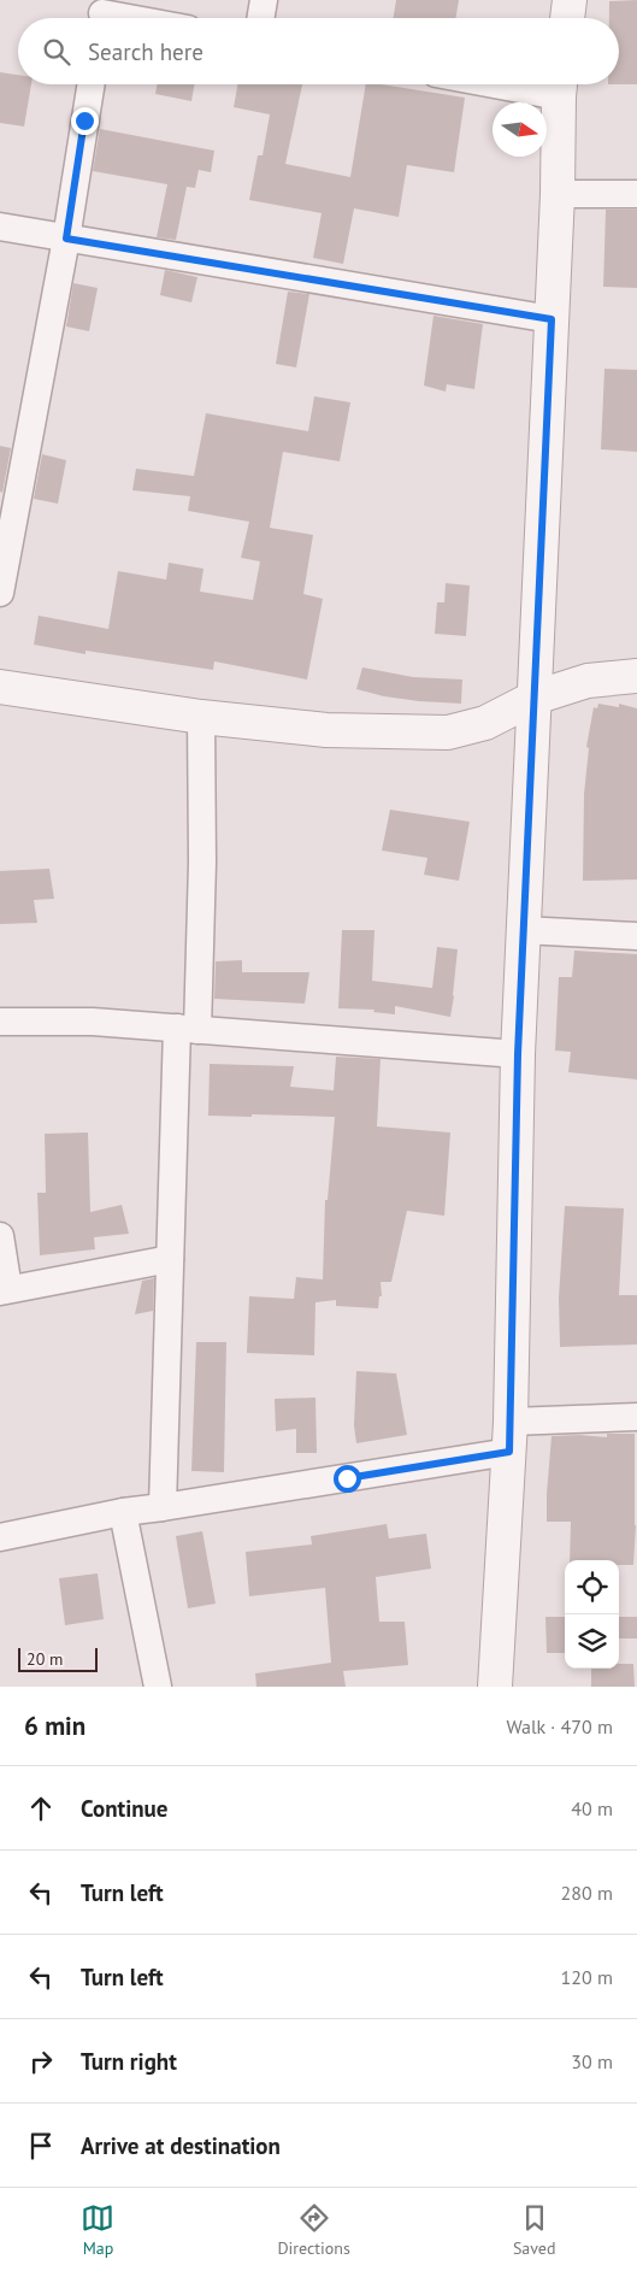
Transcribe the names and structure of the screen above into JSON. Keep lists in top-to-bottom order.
{
  "scale_bar": "20 m",
  "north": "right",
  "page": {
    "search": "Search here",
    "scale": "20 m",
    "heading": ["6 min", "Walk · 470 m"],
    "list": [
      ["Continue", "40 m"],
      ["Turn left", "280 m"],
      ["Turn left", "120 m"],
      ["Turn right", "30 m"],
      "Arrive at destination"
    ],
    "nav": ["Map", "Directions", "Saved"]
  }
}
